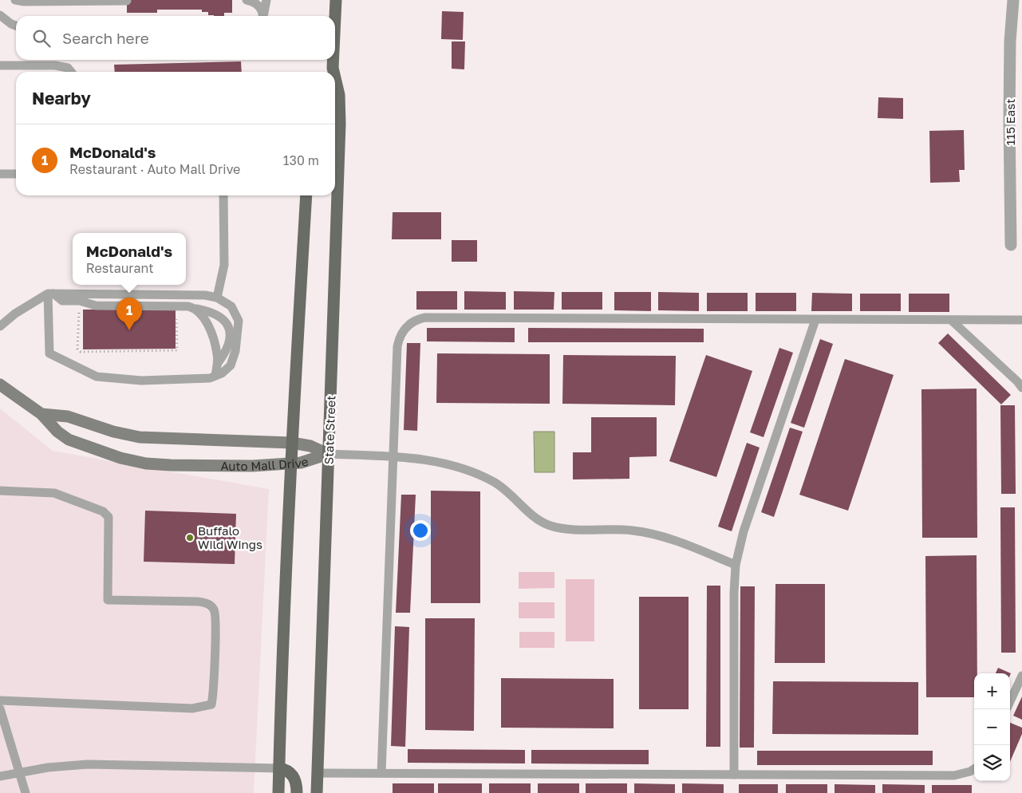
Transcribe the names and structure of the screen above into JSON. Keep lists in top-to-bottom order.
{
  "streets": {
    "main road": ["State Street"],
    "street": ["115 East", "Auto Mall Drive"]
  },
  "crossings": [
    ["State Street", "Auto Mall Drive"]
  ],
  "places": ["Buffalo Wild Wings"],
  "page": {
    "search": "Search here",
    "heading": "Nearby",
    "list": [
      {
        "mark": "1",
        "name": "McDonald's",
        "note": "Restaurant · Auto Mall Drive",
        "value": "130 m"
      }
    ],
    "popup": ["McDonald's", "Restaurant"],
    "pins": "1",
    "map_buttons": ["+", "−"]
  }
}
